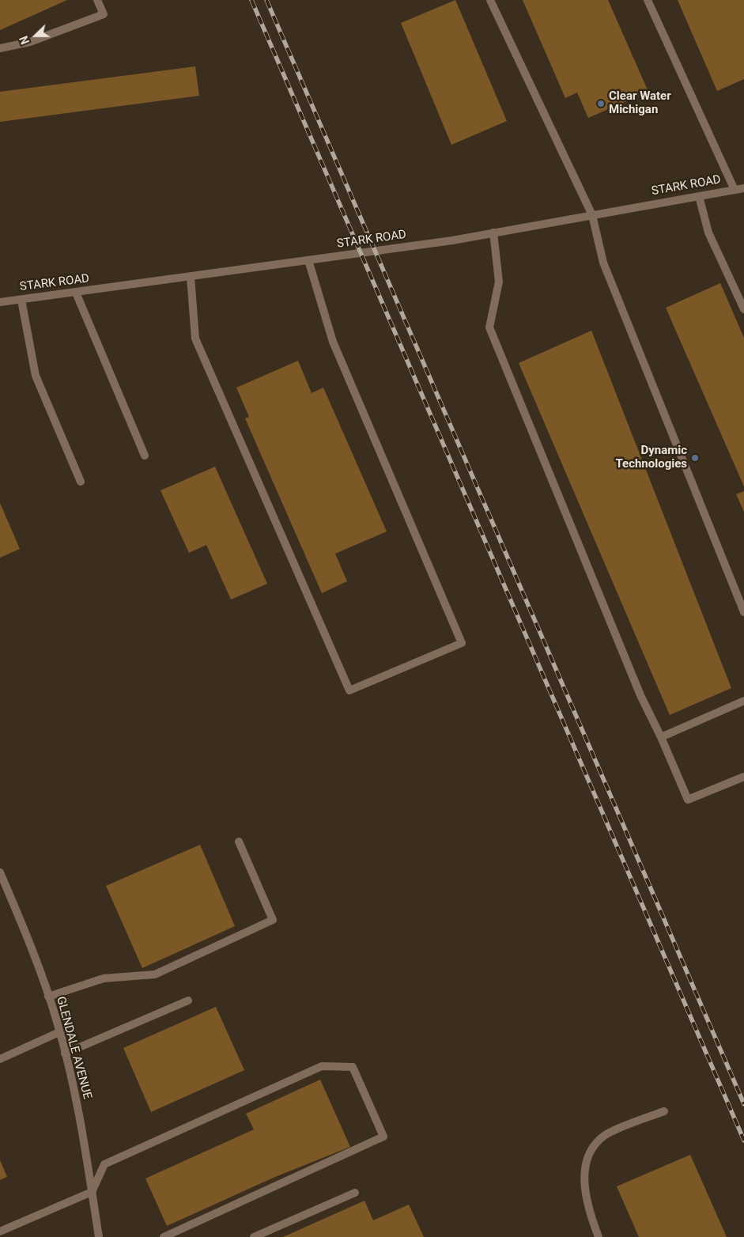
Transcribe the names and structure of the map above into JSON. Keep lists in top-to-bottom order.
{
  "streets": {
    "street": ["STARK ROAD", "GLENDALE AVENUE"]
  },
  "places": ["Clear Water Michigan", "Dynamic Technologies"],
  "north": "left"
}
